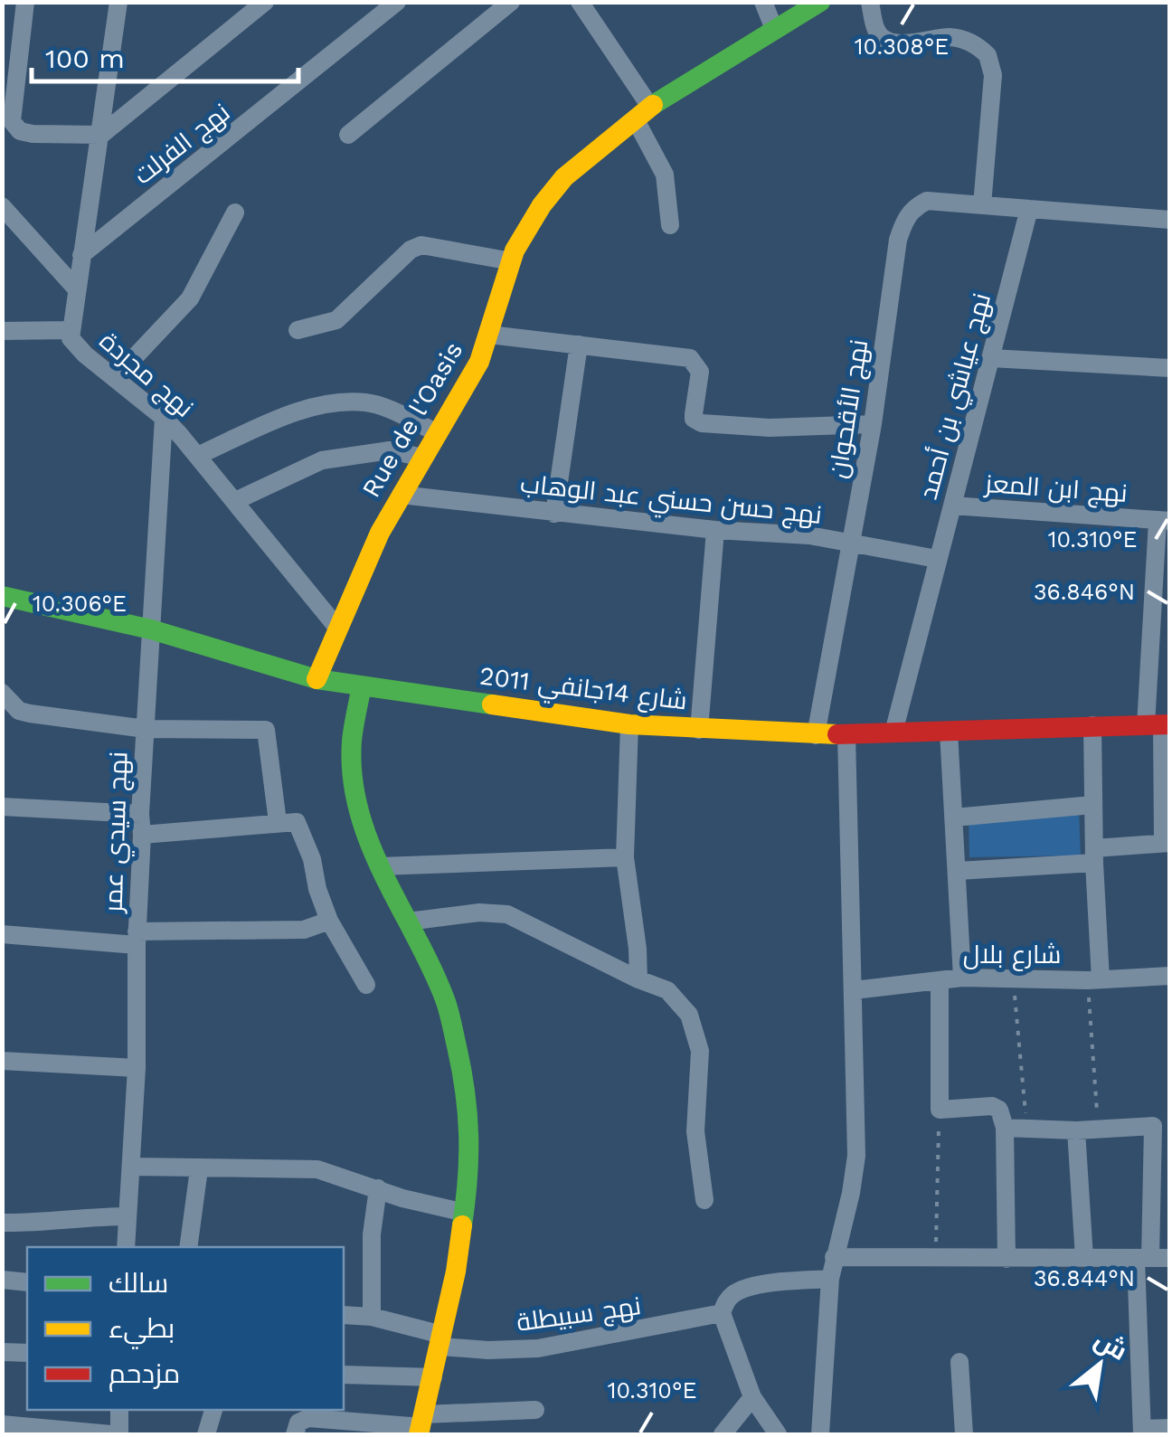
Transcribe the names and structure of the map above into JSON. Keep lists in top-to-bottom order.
{
  "streets": {
    "street": [
      "نهج الفرلت",
      "نهج مجردة",
      "نهج عياشي بن أحمد",
      "نهج الأقحوان",
      "Rue de l'Oasis",
      "نهج ابن المعز",
      "نهج حسن حسني عبد الوهاب",
      "شارع 14جانفي 2011",
      "نهج سيدي عمر",
      "شارع بلال",
      "نهج سبيطلة"
    ]
  },
  "crossings": [
    ["نهج الفرلت", "نهج مجردة"],
    ["نهج مجردة", "Rue de l'Oasis"],
    ["نهج مجردة", "نهج سيدي عمر"],
    ["نهج عياشي بن أحمد", "نهج الأقحوان"],
    ["نهج عياشي بن أحمد", "نهج ابن المعز"],
    ["نهج عياشي بن أحمد", "نهج حسن حسني عبد الوهاب"],
    ["نهج عياشي بن أحمد", "شارع 14جانفي 2011"],
    ["نهج الأقحوان", "نهج حسن حسني عبد الوهاب"],
    ["نهج الأقحوان", "شارع 14جانفي 2011"],
    ["Rue de l'Oasis", "نهج حسن حسني عبد الوهاب"],
    ["Rue de l'Oasis", "شارع 14جانفي 2011"],
    ["نهج ابن المعز", "شارع 14جانفي 2011"],
    ["شارع 14جانفي 2011", "نهج سيدي عمر"]
  ],
  "legend": ["سالك", "بطيء", "مزدحم"],
  "scale_bar": "100 m",
  "north": "top right",
  "coordinates": [
    "10.308°E",
    "10.310°E",
    "36.846°N",
    "10.306°E",
    "36.844°N"
  ]
}
